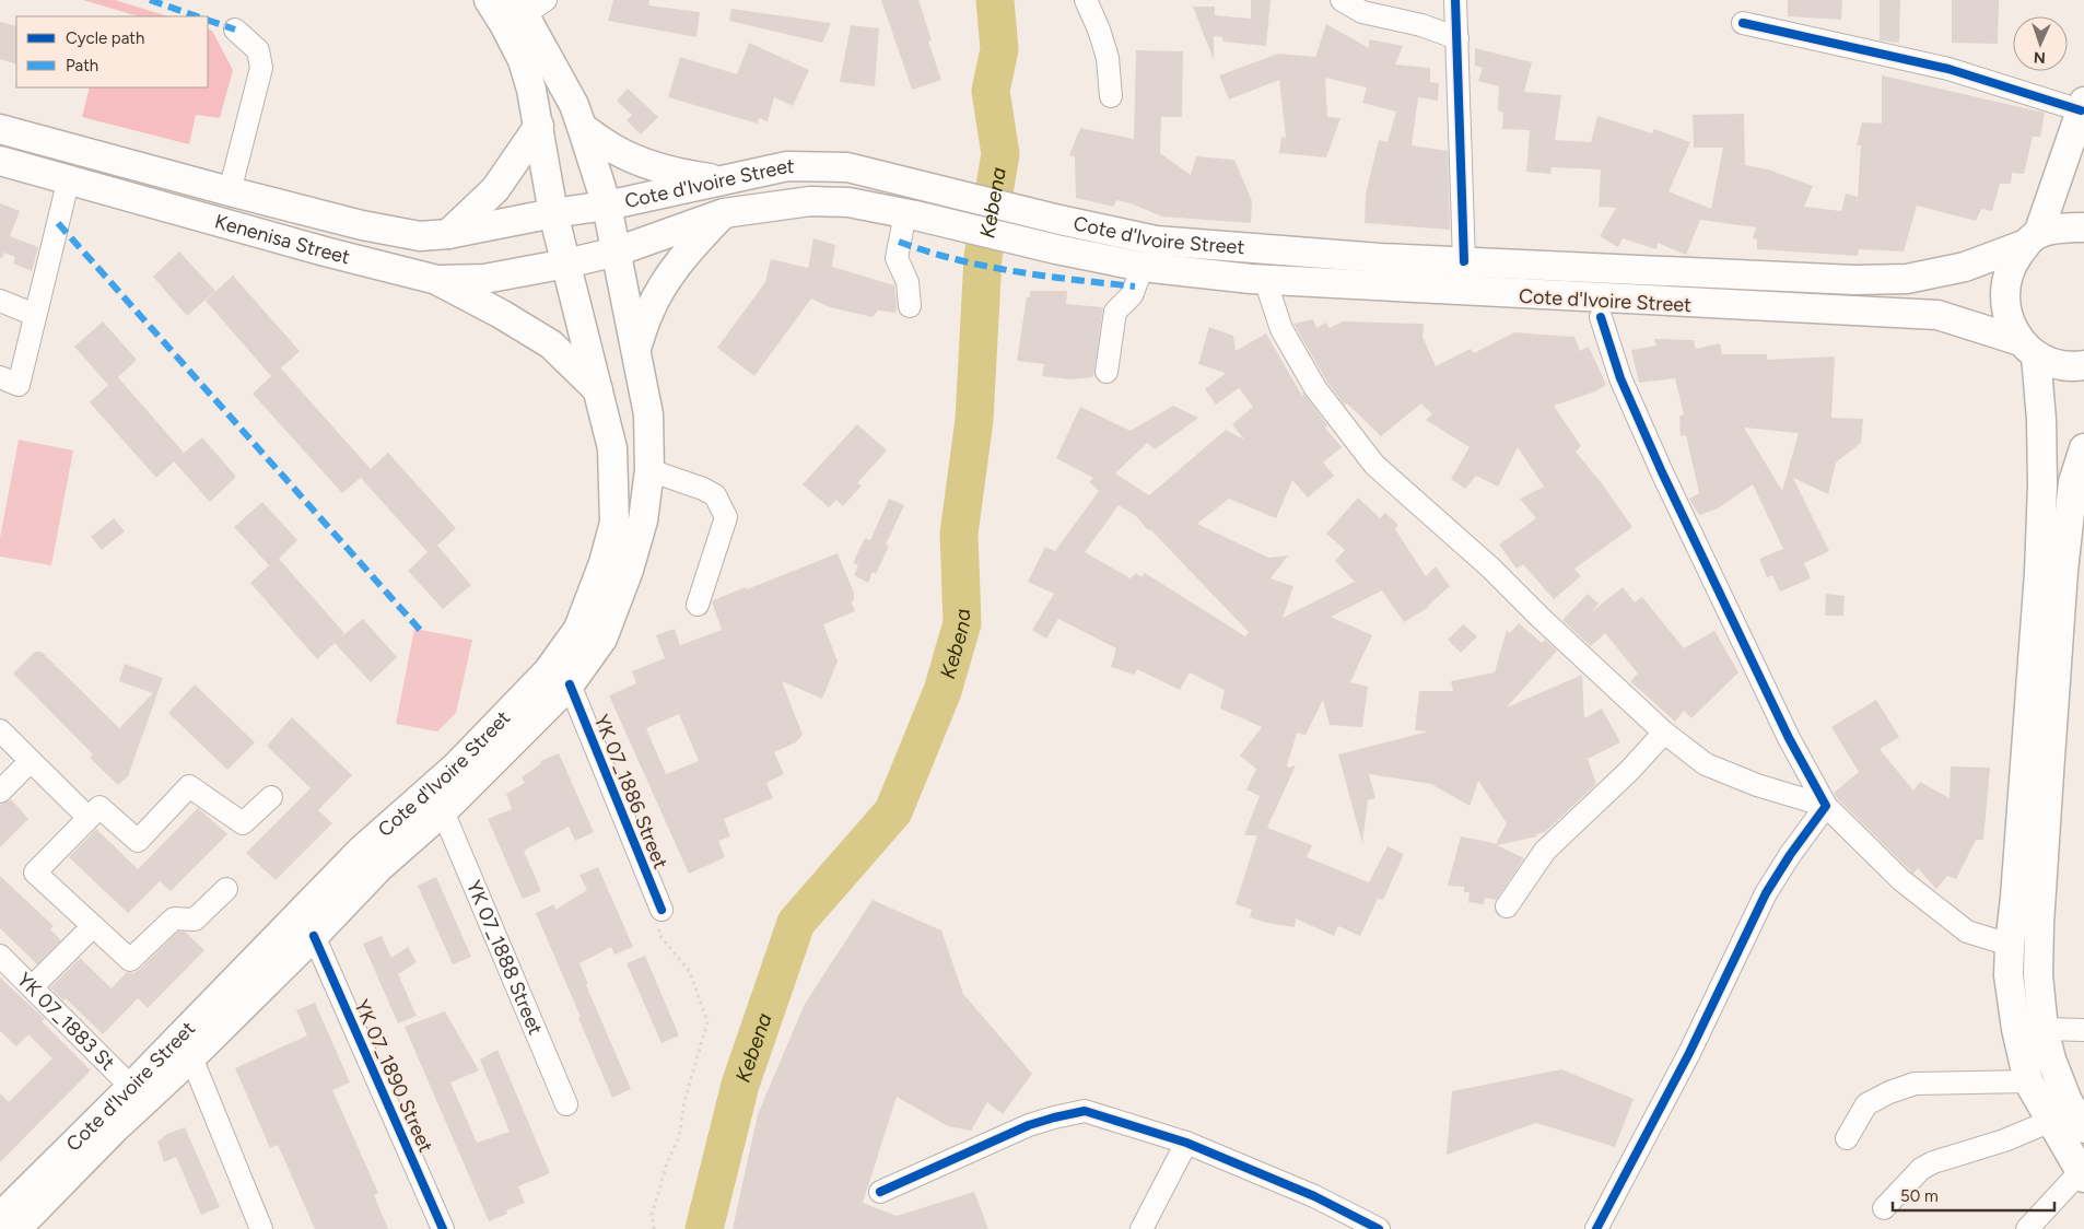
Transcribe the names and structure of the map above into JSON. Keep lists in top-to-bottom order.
{
  "streets": {
    "main road": ["Cote d'Ivoire Street", "Kenenisa Street"],
    "street": [
      "YK 07_1886 Street",
      "YK 07_1888 Street",
      "YK 07_1883 St",
      "YK 07_1890 Street"
    ]
  },
  "crossings": [
    ["Cote d'Ivoire Street", "Kenenisa Street"],
    ["Cote d'Ivoire Street", "YK 07_1886 Street"],
    ["Cote d'Ivoire Street", "YK 07_1888 Street"],
    ["Cote d'Ivoire Street", "YK 07_1883 St"],
    ["Cote d'Ivoire Street", "YK 07_1890 Street"]
  ],
  "water": ["Kebena"],
  "legend": ["Cycle path", "Path"],
  "scale_bar": "50 m",
  "north": "bottom"
}
